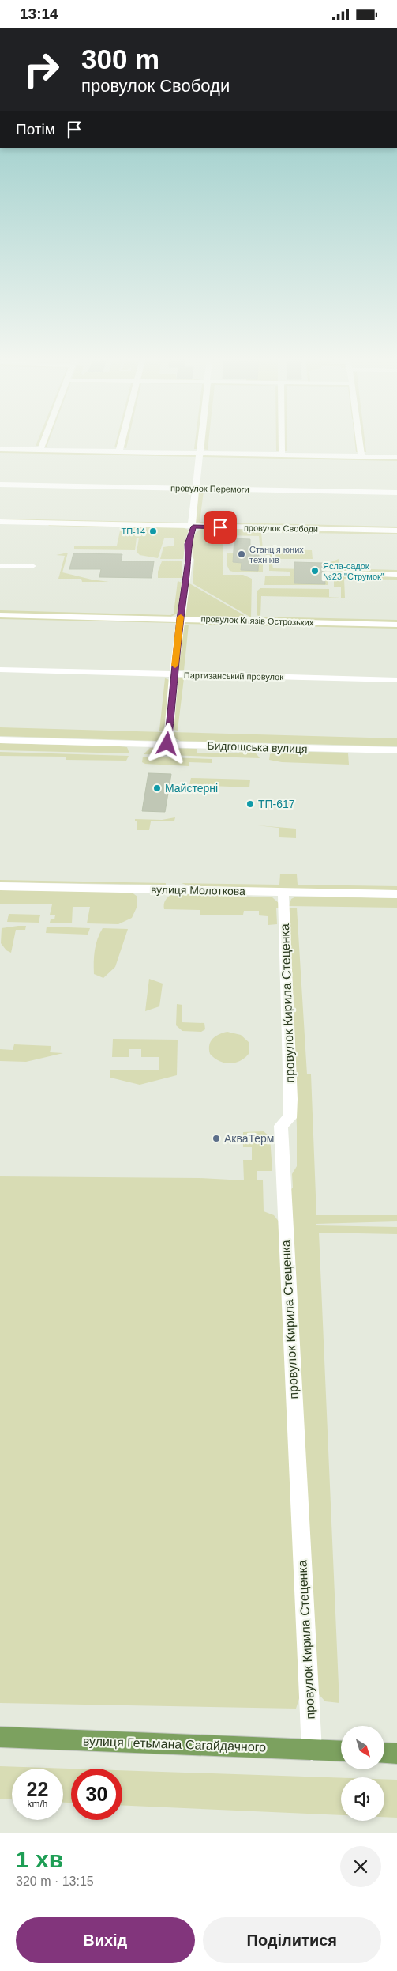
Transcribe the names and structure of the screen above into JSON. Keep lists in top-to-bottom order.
{
  "streets": {
    "main road": ["вулиця Гетьмана Сагайдачного"],
    "street": [
      "провулок Перемоги",
      "провулок Свободи",
      "провулок Князів Острозьких",
      "Партизанський провулок",
      "Бидгощська вулиця",
      "вулиця Молоткова",
      "провулок Кирила Стеценка"
    ]
  },
  "crossings": [
    ["вулиця Молоткова", "провулок Кирила Стеценка"],
    ["провулок Кирила Стеценка", "вулиця Гетьмана Сагайдачного"]
  ],
  "places": [
    "ТП-14",
    "Станція юних техніків",
    "Ясла-садок №23 \"Струмок\"",
    "Майстерні",
    "ТП-617",
    "АкваТерм"
  ],
  "north": "bottom right",
  "page": {
    "status": "13:14",
    "turn": ["300 m", "провулок Свободи"],
    "then": "Потім",
    "speed": "22 km/h",
    "limit": "30",
    "heading": ["1 хв", "320 m · 13:15"],
    "buttons": ["Вихід", "Поділитися"]
  }
}
